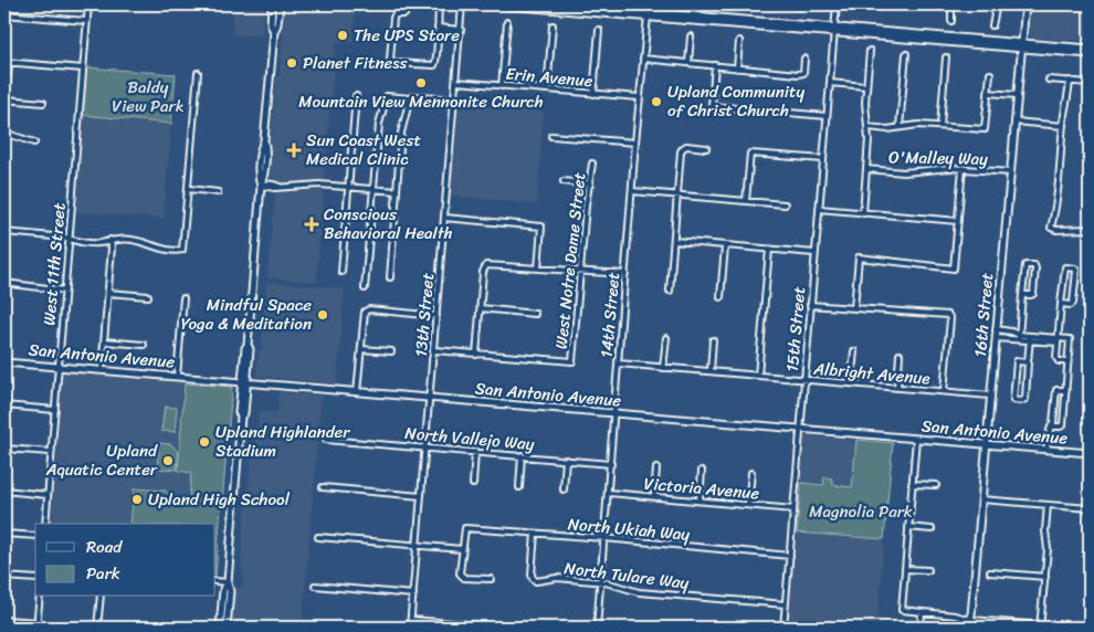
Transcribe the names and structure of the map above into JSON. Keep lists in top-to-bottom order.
{
  "streets": {
    "main road": ["16th Street", "San Antonio Avenue"],
    "street": [
      "Erin Avenue",
      "O'Malley Way",
      "West Notre Dame Street",
      "West 11th Street",
      "13th Street",
      "14th Street",
      "15th Street",
      "Albright Avenue",
      "North Vallejo Way",
      "Victoria Avenue",
      "North Ukiah Way",
      "North Tulare Way"
    ]
  },
  "crossings": [
    ["Erin Avenue", "13th Street"],
    ["Erin Avenue", "14th Street"],
    ["O'Malley Way", "16th Street"],
    ["West 11th Street", "San Antonio Avenue"],
    ["13th Street", "San Antonio Avenue"],
    ["13th Street", "North Vallejo Way"],
    ["14th Street", "San Antonio Avenue"],
    ["14th Street", "Albright Avenue"],
    ["14th Street", "North Vallejo Way"],
    ["14th Street", "Victoria Avenue"],
    ["14th Street", "North Ukiah Way"],
    ["14th Street", "North Tulare Way"],
    ["16th Street", "San Antonio Avenue"],
    ["16th Street", "Albright Avenue"],
    ["15th Street", "San Antonio Avenue"],
    ["15th Street", "Albright Avenue"],
    ["15th Street", "Victoria Avenue"],
    ["15th Street", "North Ukiah Way"],
    ["15th Street", "North Tulare Way"],
    ["North Ukiah Way", "North Tulare Way"]
  ],
  "parks": ["Baldy View Park", "Magnolia Park"],
  "places": {
    "other": [
      "The UPS Store",
      "Planet Fitness",
      "Mountain View Mennonite Church",
      "Upland Community of Christ Church",
      "Mindful Space Yoga & Meditation",
      "Upland Highlander Stadium",
      "Upland Aquatic Center",
      "Upland High School"
    ],
    "health": ["Sun Coast West Medical Clinic", "Conscious Behavioral Health"]
  },
  "legend": ["Road", "Park"]
}
